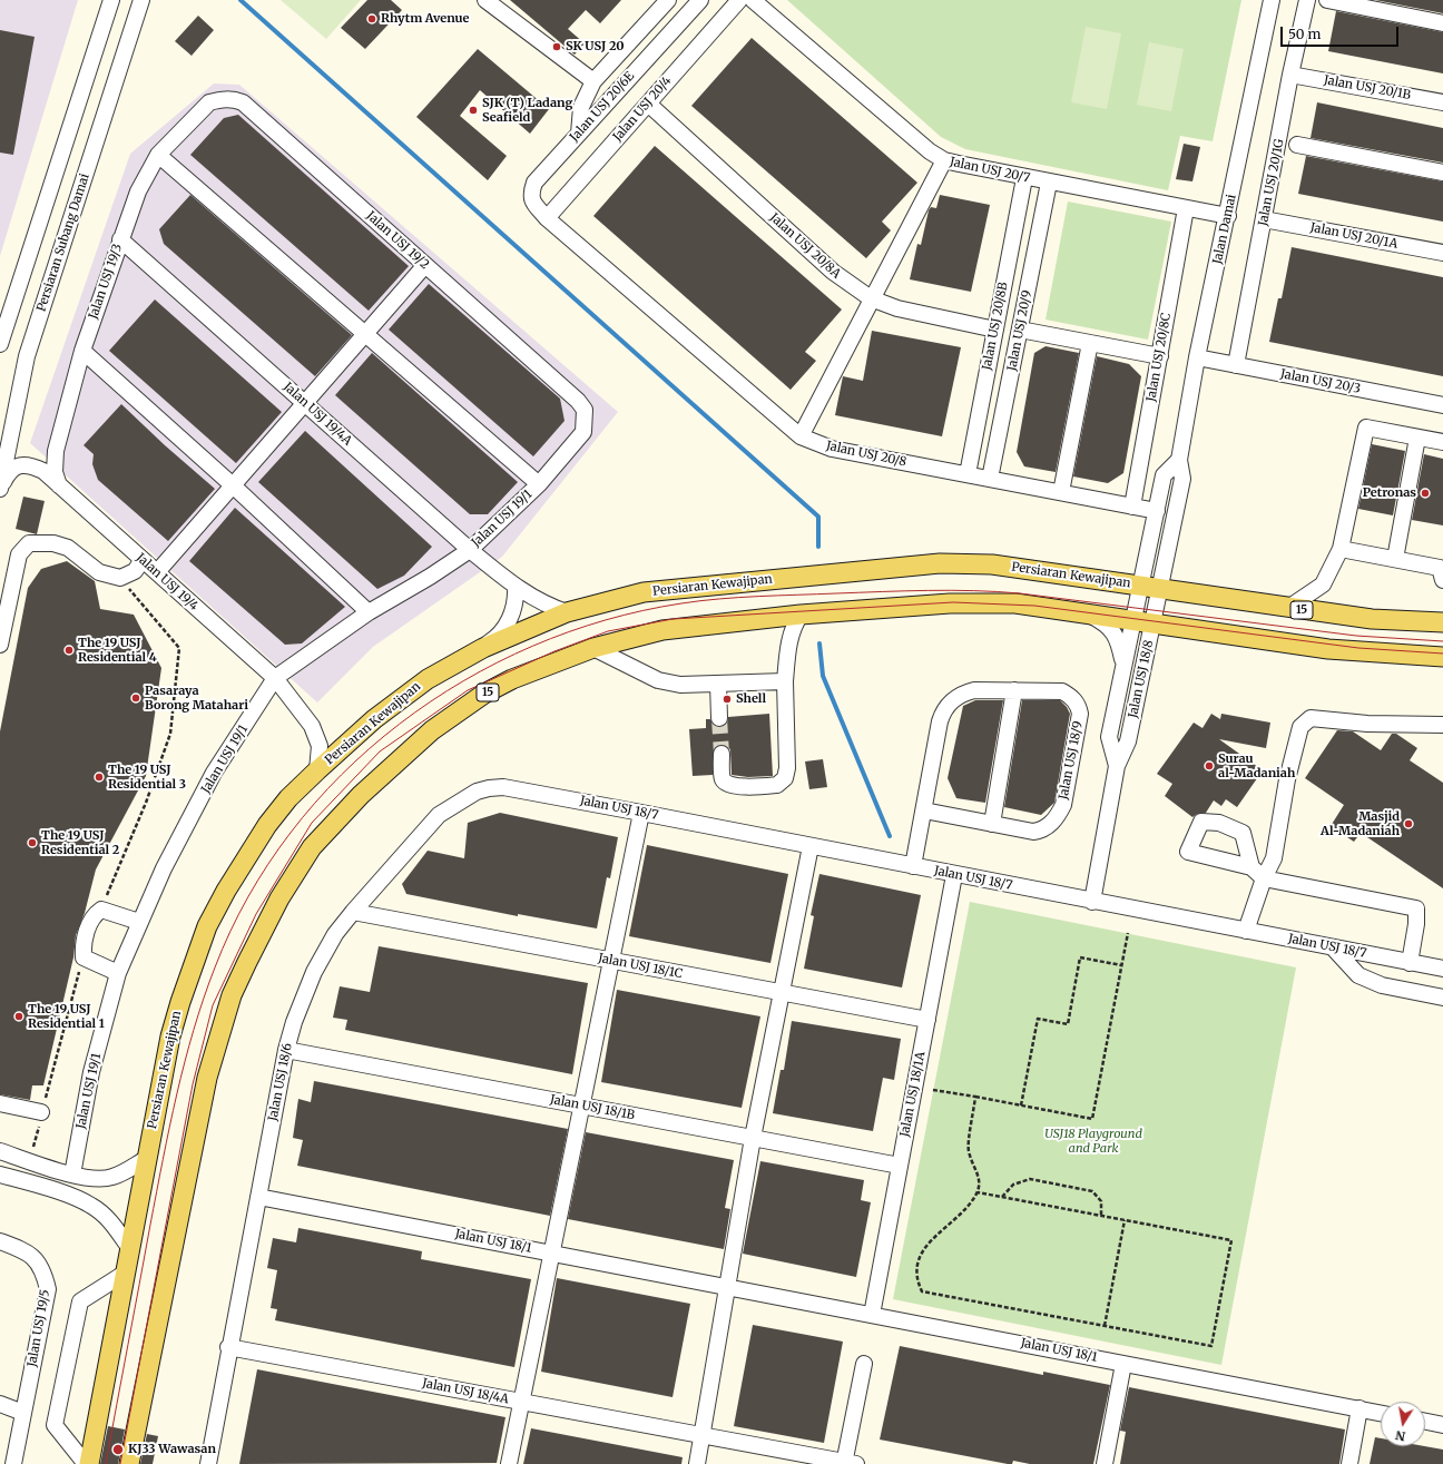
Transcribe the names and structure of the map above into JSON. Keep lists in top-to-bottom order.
{
  "streets": {
    "main road": ["Persiaran Kewajipan", "15"],
    "street": [
      "Jalan USJ 20/1B",
      "Jalan USJ 20/6E",
      "Jalan USJ 20/4",
      "Jalan USJ 20/7",
      "Jalan USJ 20/1G",
      "Jalan Damai",
      "Jalan USJ 20/1A",
      "Jalan USJ 19/2",
      "Persiaran Subang Damai",
      "Jalan USJ 20/8A",
      "Jalan USJ 19/3",
      "Jalan USJ 20/8B",
      "Jalan USJ 20/9",
      "Jalan USJ 20/8C",
      "Jalan USJ 20/3",
      "Jalan USJ 19/4A",
      "Jalan USJ 20/8",
      "Jalan USJ 19/1",
      "Jalan USJ 19/4",
      "Jalan USJ 18/8",
      "Jalan USJ 18/9",
      "Jalan USJ 18/7",
      "Jalan USJ 18/1C",
      "Jalan USJ 18/6",
      "Jalan USJ 18/1A",
      "Jalan USJ 18/1B",
      "Jalan USJ 18/1",
      "Jalan USJ 19/5",
      "Jalan USJ 18/4A"
    ]
  },
  "crossings": [
    ["Jalan USJ 20/1B", "Jalan USJ 20/1G"],
    ["Jalan USJ 20/6E", "Jalan USJ 20/4"],
    ["Jalan USJ 20/6E", "Jalan USJ 20/8"],
    ["Jalan USJ 20/4", "Jalan USJ 20/8A"],
    ["Jalan USJ 20/4", "Jalan USJ 20/8"],
    ["Jalan USJ 20/7", "Jalan Damai"],
    ["Jalan USJ 20/7", "Jalan USJ 20/8B"],
    ["Jalan USJ 20/7", "Jalan USJ 20/9"],
    ["Jalan USJ 20/7", "Jalan USJ 20/8C"],
    ["Jalan USJ 20/1G", "Jalan USJ 20/1A"],
    ["Jalan USJ 20/1G", "Jalan USJ 20/3"],
    ["Jalan Damai", "Jalan USJ 20/3"],
    ["Jalan Damai", "Persiaran Kewajipan"],
    ["Jalan Damai", "Jalan USJ 18/8"],
    ["Jalan USJ 19/2", "Jalan USJ 19/3"],
    ["Jalan USJ 19/2", "Jalan USJ 19/1"],
    ["Persiaran Subang Damai", "Jalan USJ 19/4"],
    ["Jalan USJ 20/8A", "Jalan USJ 20/8B"],
    ["Jalan USJ 19/3", "Jalan USJ 19/4A"],
    ["Jalan USJ 19/3", "Jalan USJ 19/4"],
    ["Jalan USJ 20/8B", "Jalan USJ 20/8"],
    ["Jalan USJ 20/9", "Jalan USJ 20/8"],
    ["Jalan USJ 20/8C", "Jalan USJ 20/8"],
    ["Jalan USJ 19/4A", "Jalan USJ 19/1"],
    ["Jalan USJ 19/4A", "Persiaran Kewajipan"],
    ["Jalan USJ 19/1", "Jalan USJ 19/4"],
    ["Persiaran Kewajipan", "Jalan USJ 19/4"],
    ["Persiaran Kewajipan", "Jalan USJ 18/8"],
    ["15", "Jalan USJ 18/8"],
    ["Jalan USJ 18/8", "Jalan USJ 18/7"],
    ["Jalan USJ 18/9", "Jalan USJ 18/7"],
    ["Jalan USJ 18/7", "Jalan USJ 18/6"],
    ["Jalan USJ 18/7", "Jalan USJ 18/1A"],
    ["Jalan USJ 18/1C", "Jalan USJ 18/6"],
    ["Jalan USJ 18/1C", "Jalan USJ 18/1A"],
    ["Jalan USJ 18/6", "Jalan USJ 18/1B"],
    ["Jalan USJ 18/6", "Jalan USJ 18/1"],
    ["Jalan USJ 18/6", "Jalan USJ 18/4A"],
    ["Jalan USJ 18/1A", "Jalan USJ 18/1B"],
    ["Jalan USJ 18/1A", "Jalan USJ 18/1"]
  ],
  "parks": ["USJ18 Playground and Park"],
  "places": [
    "Rhytm Avenue",
    "SK USJ 20",
    "SJK (T) Ladang Seafield",
    "Petronas",
    "The 19 USJ Residential 4",
    "Pasaraya Borong Matahari",
    "Shell",
    "Surau al-Madaniah",
    "The 19 USJ Residential 3",
    "Masjid Al-Madaniah",
    "The 19 USJ Residential 2",
    "The 19 USJ Residential 1",
    "KJ33 Wawasan"
  ],
  "scale_bar": "50 m",
  "north": "bottom"
}
